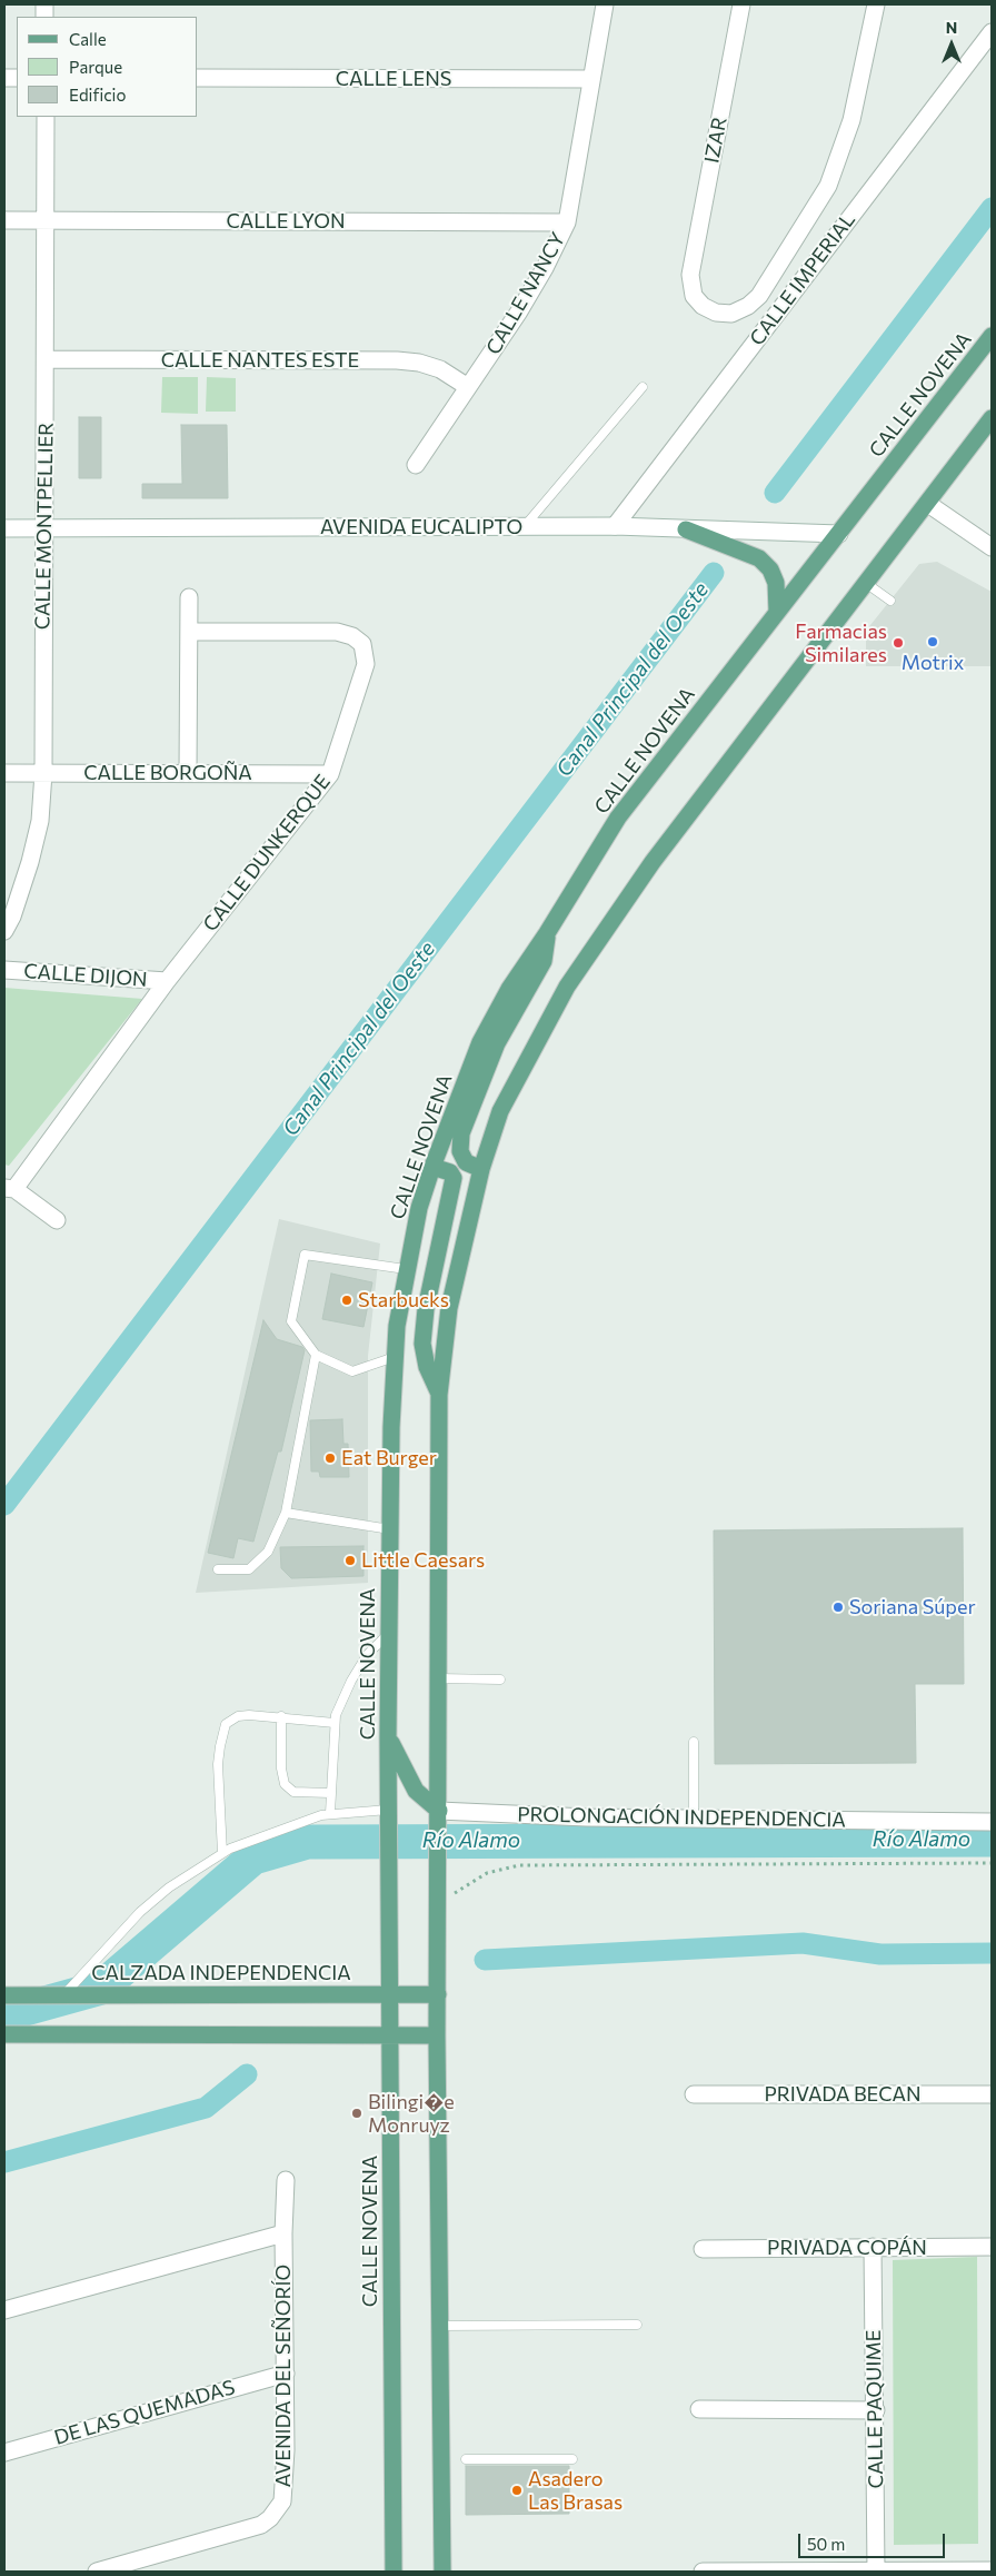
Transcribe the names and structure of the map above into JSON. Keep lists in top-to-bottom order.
{
  "streets": {
    "main road": ["CALLE NOVENA", "CALZADA INDEPENDENCIA"],
    "street": [
      "CALLE LENS",
      "IZAR",
      "CALLE LYON",
      "CALLE IMPERIAL",
      "CALLE NANCY",
      "CALLE NANTES ESTE",
      "CALLE MONTPELLIER",
      "AVENIDA EUCALIPTO",
      "CALLE BORGOÑA",
      "CALLE DUNKERQUE",
      "CALLE DIJON",
      "PROLONGACIÓN INDEPENDENCIA",
      "PRIVADA BECAN",
      "PRIVADA COPÁN",
      "AVENIDA DEL SEÑORÍO",
      "CALLE PAQUIME",
      "DE LAS QUEMADAS"
    ]
  },
  "crossings": [
    ["CALLE LENS", "CALLE NANCY"],
    ["CALLE LYON", "CALLE NANCY"],
    ["CALLE LYON", "CALLE MONTPELLIER"],
    ["CALLE IMPERIAL", "AVENIDA EUCALIPTO"],
    ["CALLE NANCY", "CALLE NANTES ESTE"],
    ["CALLE NANTES ESTE", "CALLE MONTPELLIER"],
    ["CALLE NOVENA", "AVENIDA EUCALIPTO"],
    ["CALLE NOVENA", "CALZADA INDEPENDENCIA"],
    ["CALLE MONTPELLIER", "AVENIDA EUCALIPTO"],
    ["CALLE MONTPELLIER", "CALLE BORGOÑA"],
    ["CALLE BORGOÑA", "CALLE DUNKERQUE"],
    ["CALLE DUNKERQUE", "CALLE DIJON"],
    ["PRIVADA COPÁN", "CALLE PAQUIME"],
    ["AVENIDA DEL SEÑORÍO", "DE LAS QUEMADAS"]
  ],
  "water": ["Canal Principal del Oeste", "Río Alamo"],
  "places": [
    "Motrix",
    "Farmacias Similares",
    "Starbucks",
    "Eat Burger",
    "Little Caesars",
    "Soriana Súper",
    "Bilingi�e Monruyz",
    "Asadero Las Brasas"
  ],
  "legend": ["Calle", "Parque", "Edificio"],
  "scale_bar": "50 m",
  "north": "top"
}
